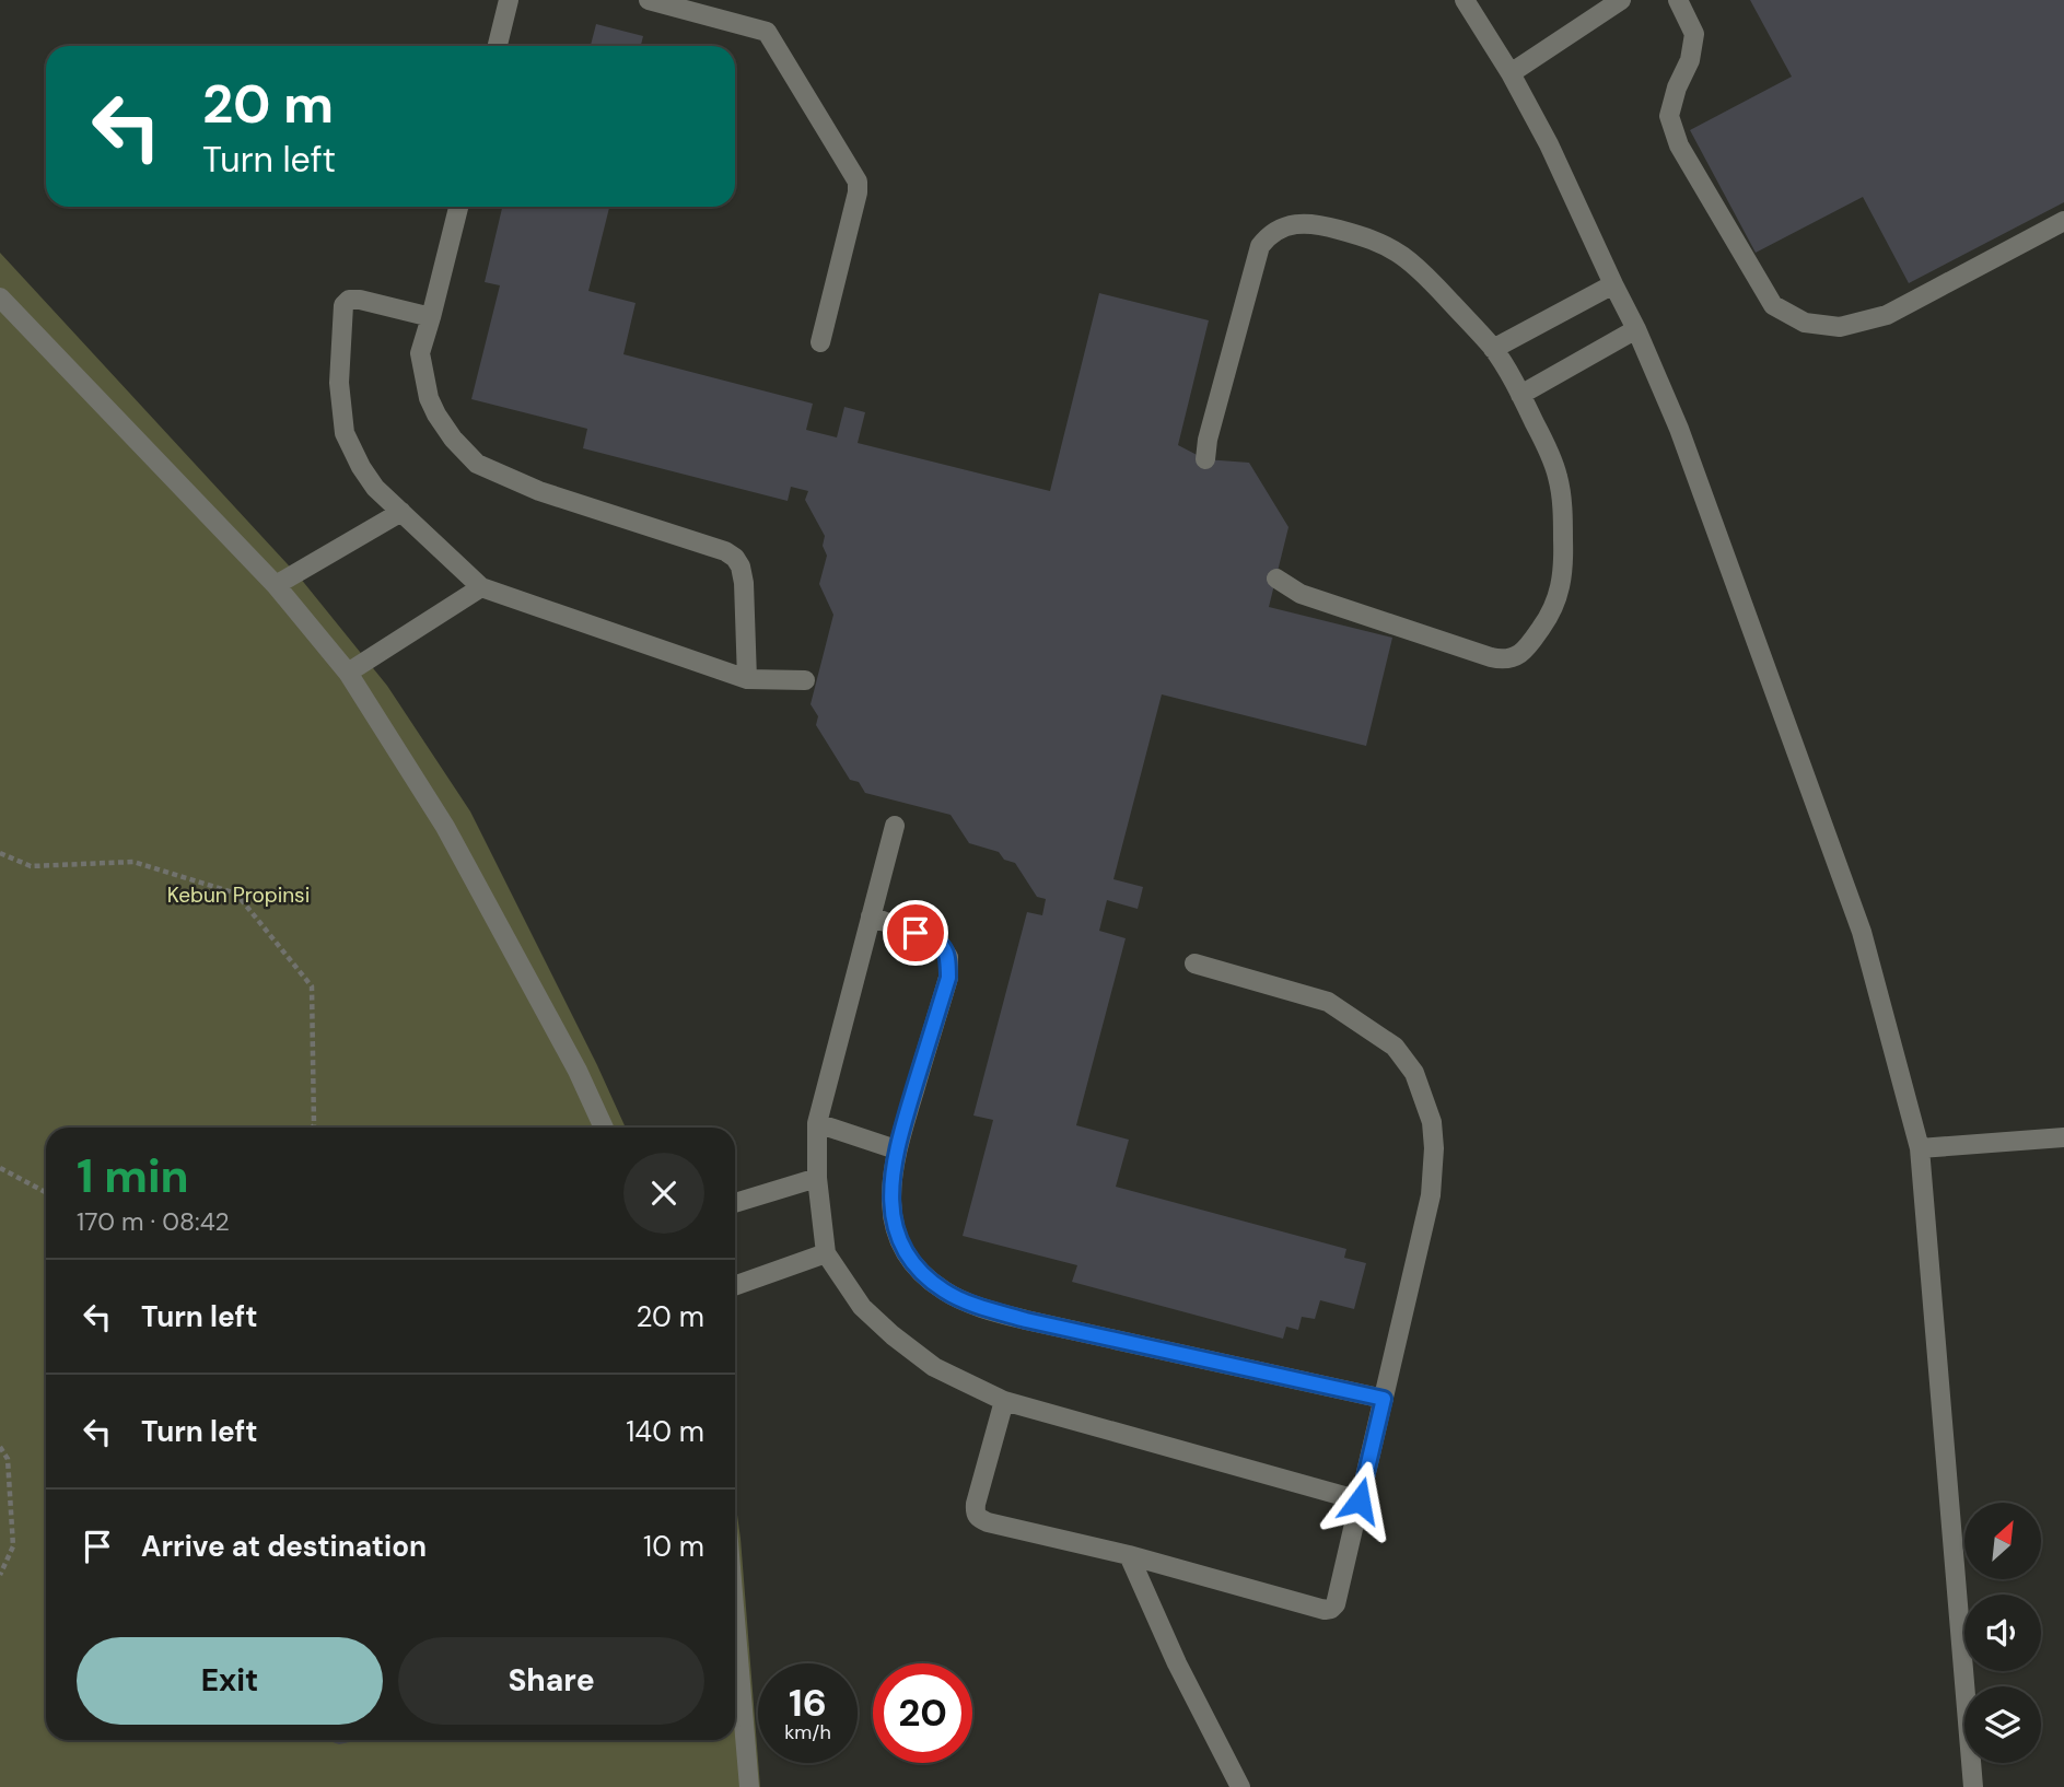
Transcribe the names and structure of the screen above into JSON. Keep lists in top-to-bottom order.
{
  "parks": ["Kebun Propinsi"],
  "north": "top right",
  "page": {
    "turn": ["20 m", "Turn left"],
    "heading": ["1 min", "170 m · 08:42"],
    "list": [
      {
        "name": "Turn left",
        "value": "20 m"
      },
      {
        "name": "Turn left",
        "value": "140 m"
      },
      {
        "name": "Arrive at destination",
        "value": "10 m"
      }
    ],
    "buttons": ["Exit", "Share"],
    "speed": "16 km/h",
    "limit": "20"
  }
}
